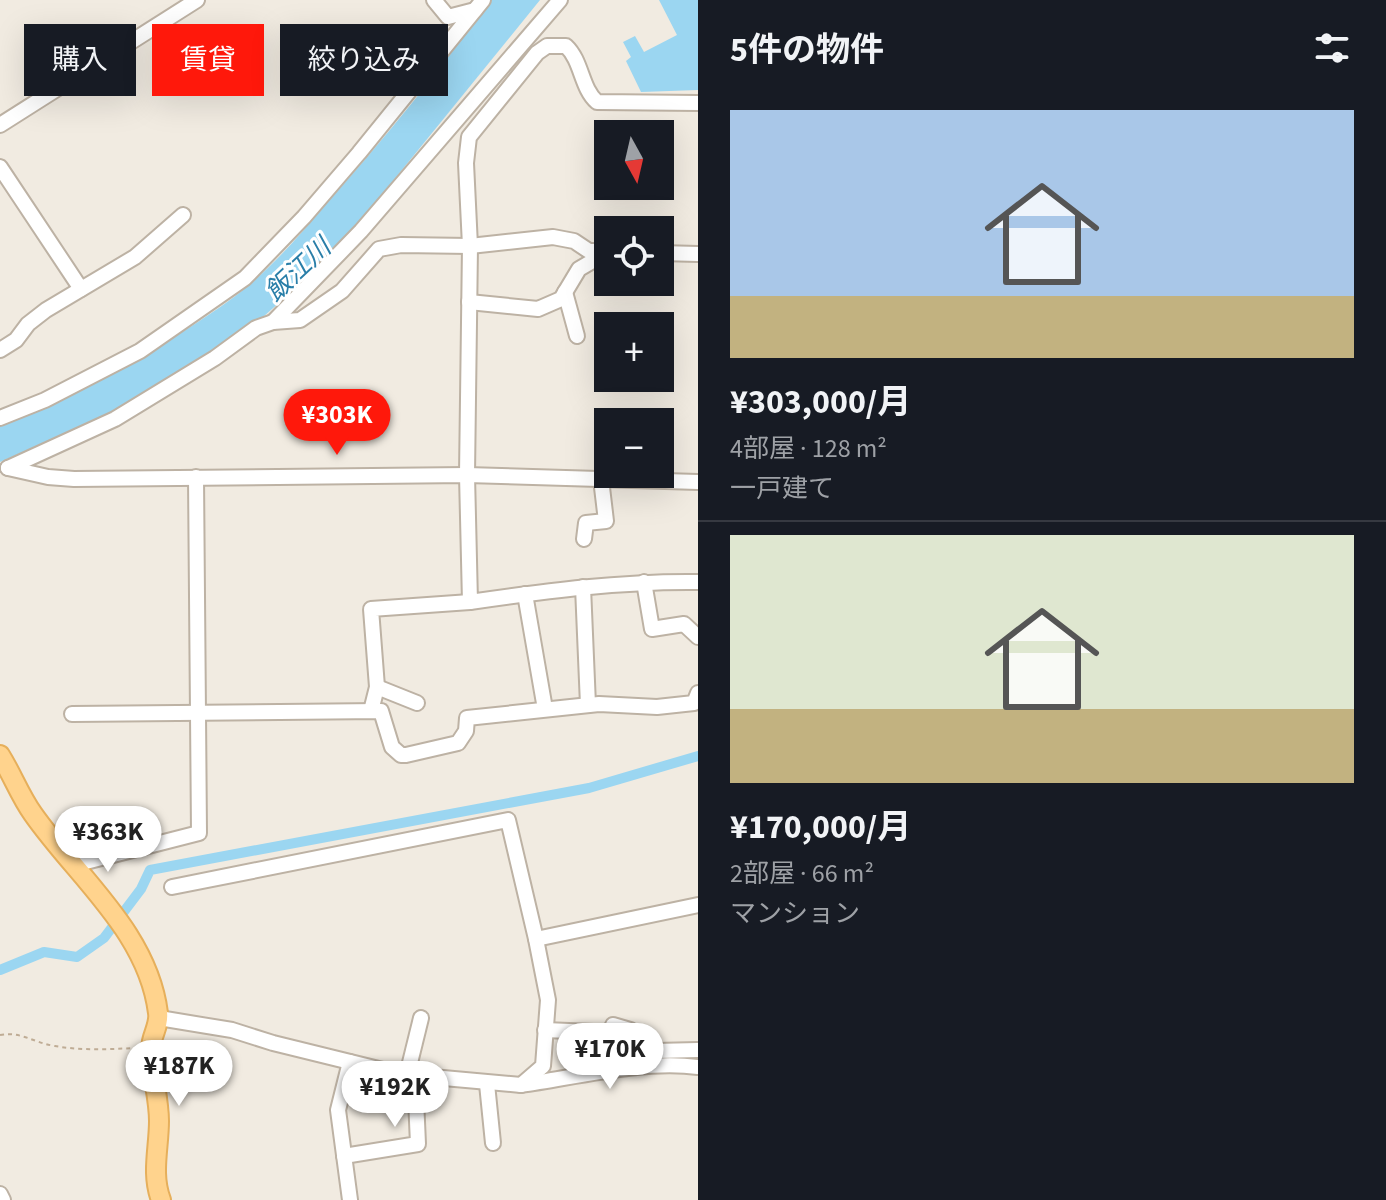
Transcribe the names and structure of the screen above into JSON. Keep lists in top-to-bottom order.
{
  "water": ["飯江川"],
  "north": "bottom",
  "page": {
    "heading": "5件の物件",
    "chip": ["購入", "賃貸", "絞り込み"],
    "list": [
      {
        "name": "¥303,000/月",
        "note": "4部屋 · 128 m² · 一戸建て"
      },
      {
        "name": "¥170,000/月",
        "note": "2部屋 · 66 m² · マンション"
      }
    ],
    "map_buttons": ["+", "−"],
    "price": [
      "¥303K",
      "¥363K",
      "¥170K",
      "¥187K",
      "¥192K"
    ]
  }
}
